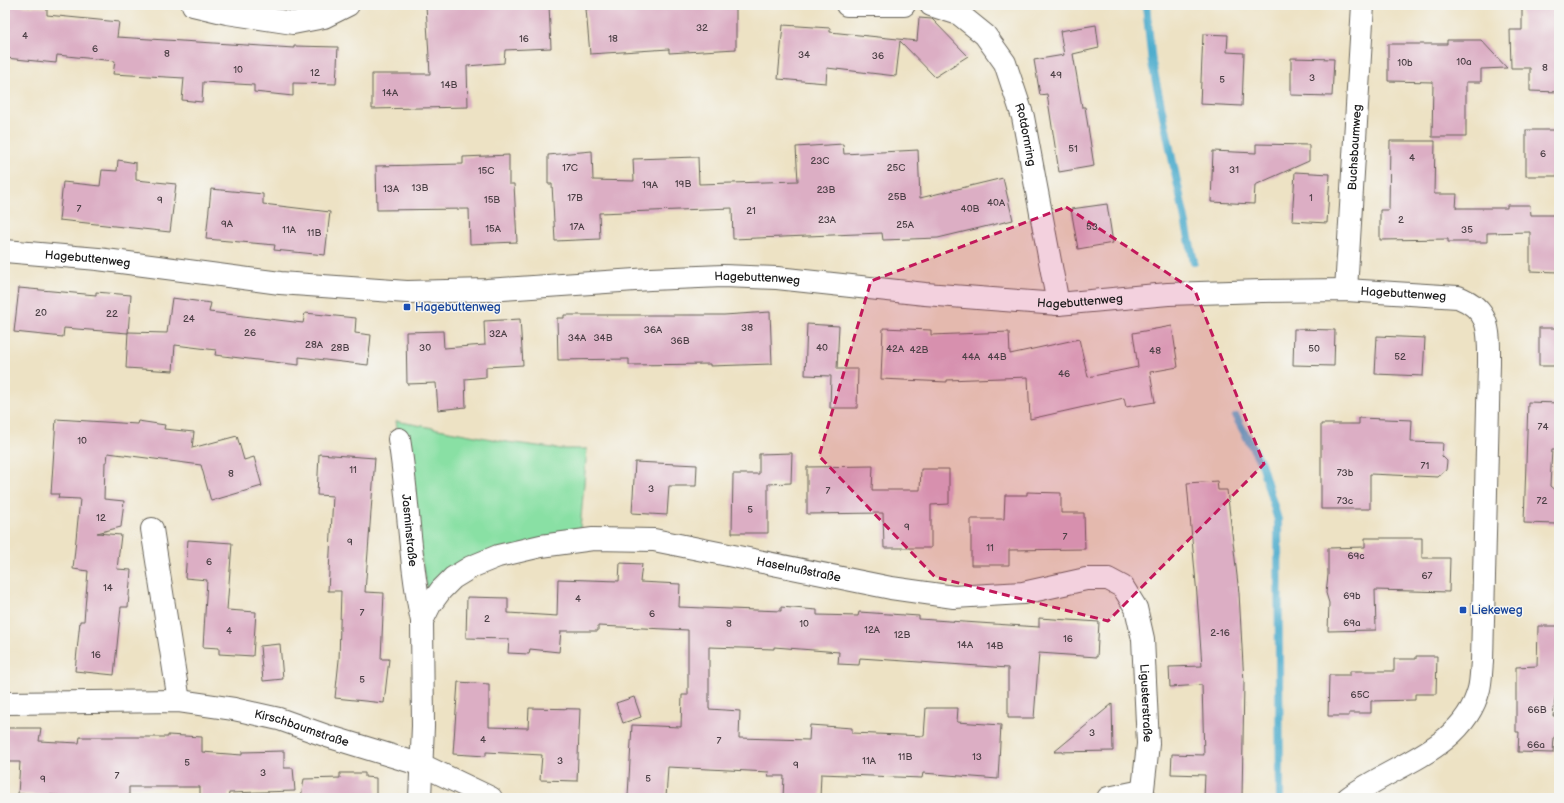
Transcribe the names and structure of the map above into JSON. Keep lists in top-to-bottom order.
{
  "streets": {
    "street": [
      "Rotdornring",
      "Buchsbaumweg",
      "Hagebuttenweg",
      "Jasminstraße",
      "Haselnußstraße",
      "Ligusterstraße",
      "Kirschbaumstraße"
    ]
  },
  "crossings": [
    ["Rotdornring", "Hagebuttenweg"],
    ["Buchsbaumweg", "Hagebuttenweg"],
    ["Jasminstraße", "Haselnußstraße"],
    ["Jasminstraße", "Kirschbaumstraße"],
    ["Haselnußstraße", "Ligusterstraße"]
  ],
  "places": {
    "transit": ["Hagebuttenweg", "Liekeweg"]
  },
  "house_numbers": [
    "32",
    "4",
    "16",
    "18",
    "6",
    "8",
    "34",
    "36",
    "10a",
    "10b",
    "8",
    "10",
    "12",
    "49",
    "3",
    "5",
    "14B",
    "14A",
    "51",
    "6",
    "4",
    "23C",
    "17C",
    "25C",
    "31",
    "15C",
    "19B",
    "19A",
    "13B",
    "13A",
    "23B",
    "25B",
    "17B",
    "1",
    "9",
    "15B",
    "40A",
    "7",
    "40B",
    "21",
    "23A",
    "2",
    "9A",
    "25A",
    "17A",
    "53",
    "15A",
    "11A",
    "35",
    "11B",
    "20",
    "22",
    "24",
    "38",
    "36A",
    "26",
    "32A",
    "34A",
    "34B",
    "36B",
    "28A",
    "28B",
    "30",
    "40",
    "42A",
    "50",
    "42B",
    "48",
    "44A",
    "44B",
    "52",
    "46",
    "74",
    "10",
    "71",
    "11",
    "73b",
    "8",
    "3",
    "7",
    "73c",
    "72",
    "5",
    "12",
    "9",
    "7",
    "9",
    "11",
    "69c",
    "6",
    "67",
    "14",
    "69b",
    "4",
    "7",
    "6",
    "2",
    "69a",
    "8",
    "10",
    "12A",
    "4",
    "2-16",
    "12B",
    "16",
    "14A",
    "14B",
    "16",
    "5",
    "65C",
    "66B",
    "3",
    "4",
    "7",
    "66a",
    "11B",
    "13",
    "3",
    "11A",
    "5",
    "9",
    "3",
    "7",
    "9",
    "5"
  ]
}
